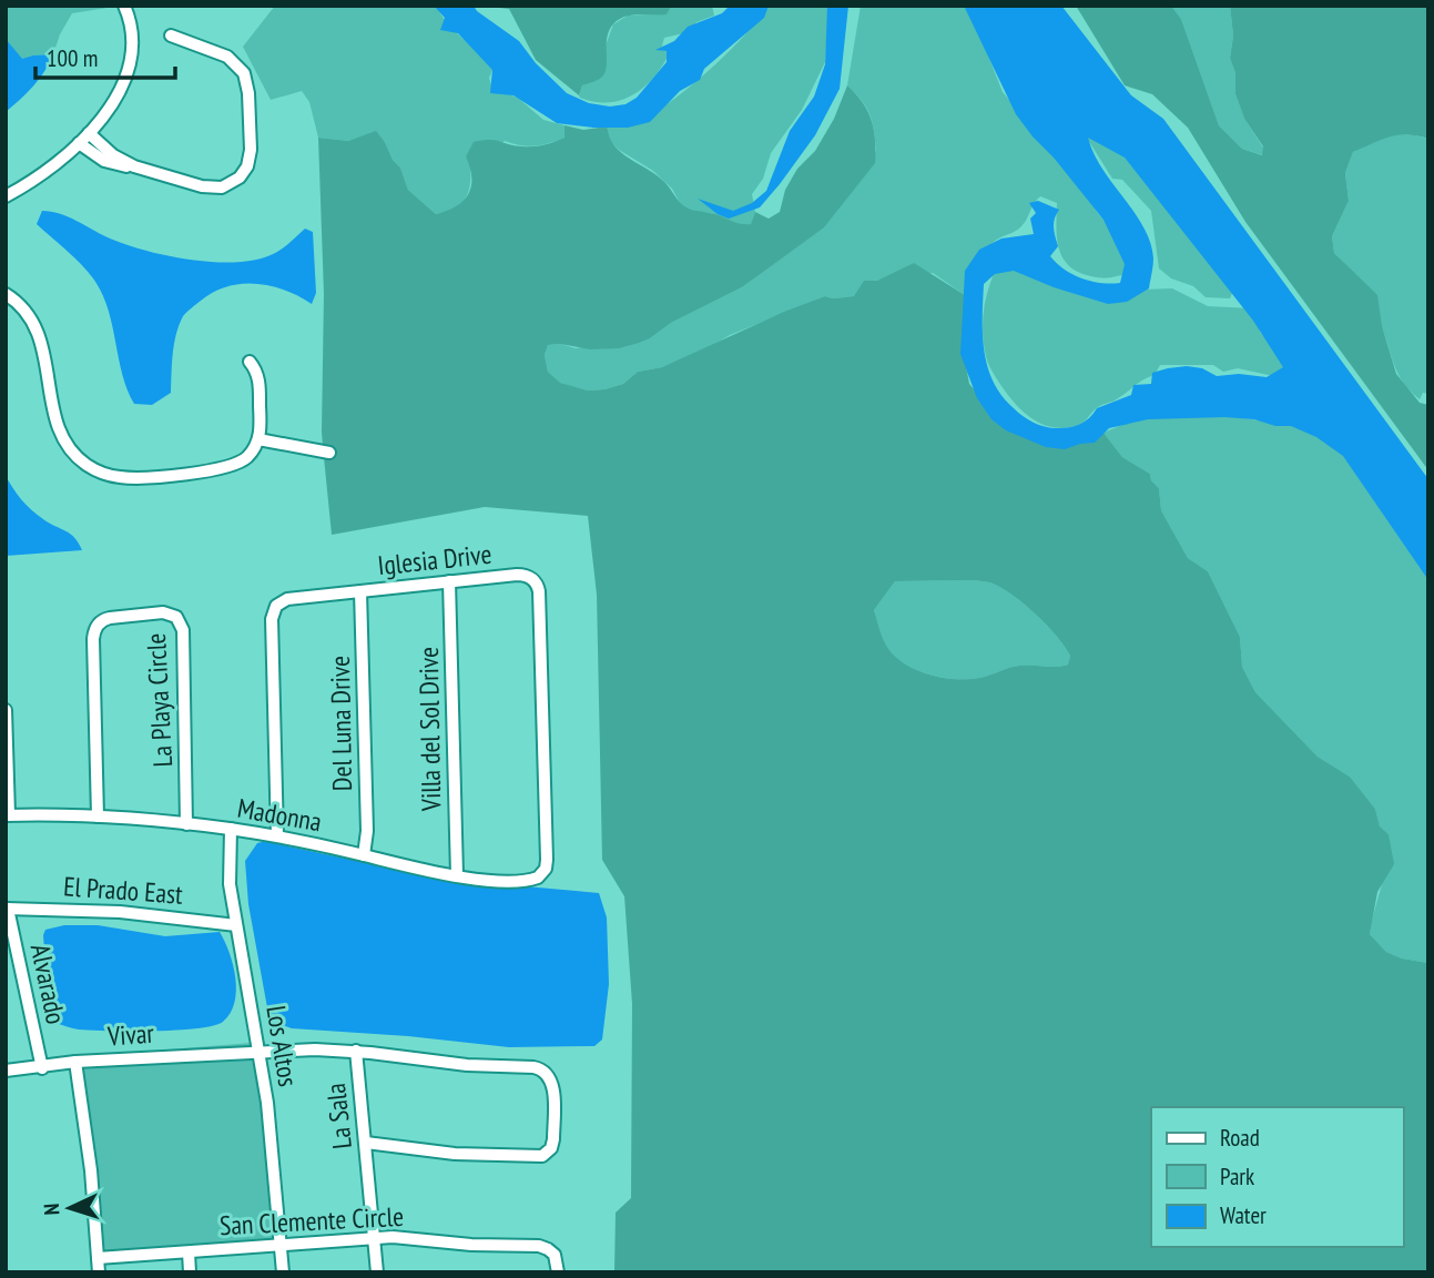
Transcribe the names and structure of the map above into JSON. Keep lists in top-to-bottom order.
{
  "streets": {
    "street": [
      "Iglesia Drive",
      "La Playa Circle",
      "Del Luna Drive",
      "Villa del Sol Drive",
      "Madonna",
      "El Prado East",
      "Alvarado",
      "Vivar",
      "Los Altos",
      "La Sala",
      "San Clemente Circle"
    ]
  },
  "crossings": [
    ["Iglesia Drive", "Del Luna Drive"],
    ["Iglesia Drive", "Villa del Sol Drive"],
    ["Iglesia Drive", "Madonna"],
    ["La Playa Circle", "Madonna"],
    ["Del Luna Drive", "Madonna"],
    ["Villa del Sol Drive", "Madonna"],
    ["Madonna", "Los Altos"],
    ["El Prado East", "Alvarado"],
    ["El Prado East", "Los Altos"],
    ["Alvarado", "Vivar"],
    ["Vivar", "Los Altos"],
    ["Vivar", "La Sala"],
    ["Los Altos", "La Sala"],
    ["Los Altos", "San Clemente Circle"],
    ["La Sala", "San Clemente Circle"]
  ],
  "legend": ["Road", "Park", "Water"],
  "scale_bar": "100 m",
  "north": "left"
}
